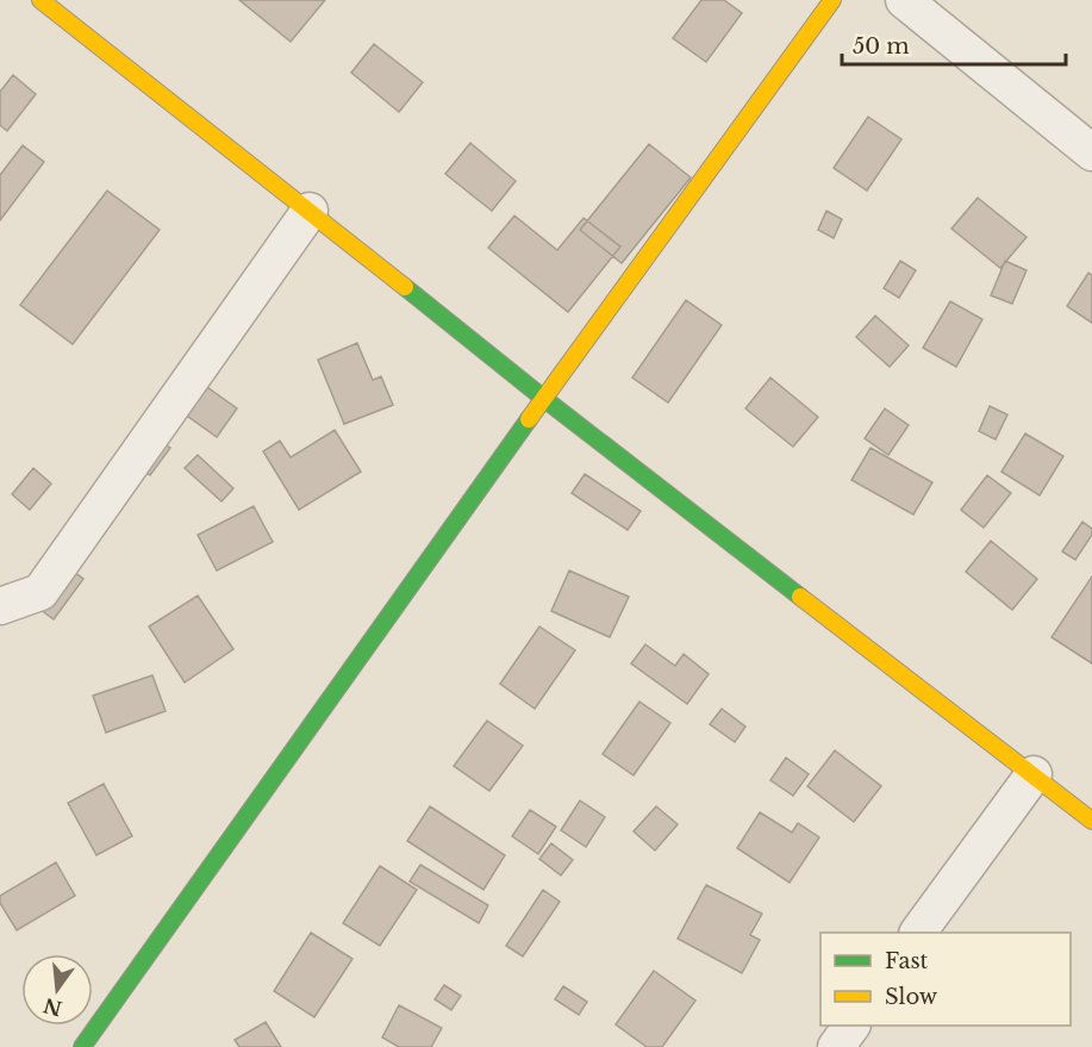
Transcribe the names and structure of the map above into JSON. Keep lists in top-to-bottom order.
{
  "legend": ["Fast", "Slow"],
  "scale_bar": "50 m",
  "north": "bottom"
}
